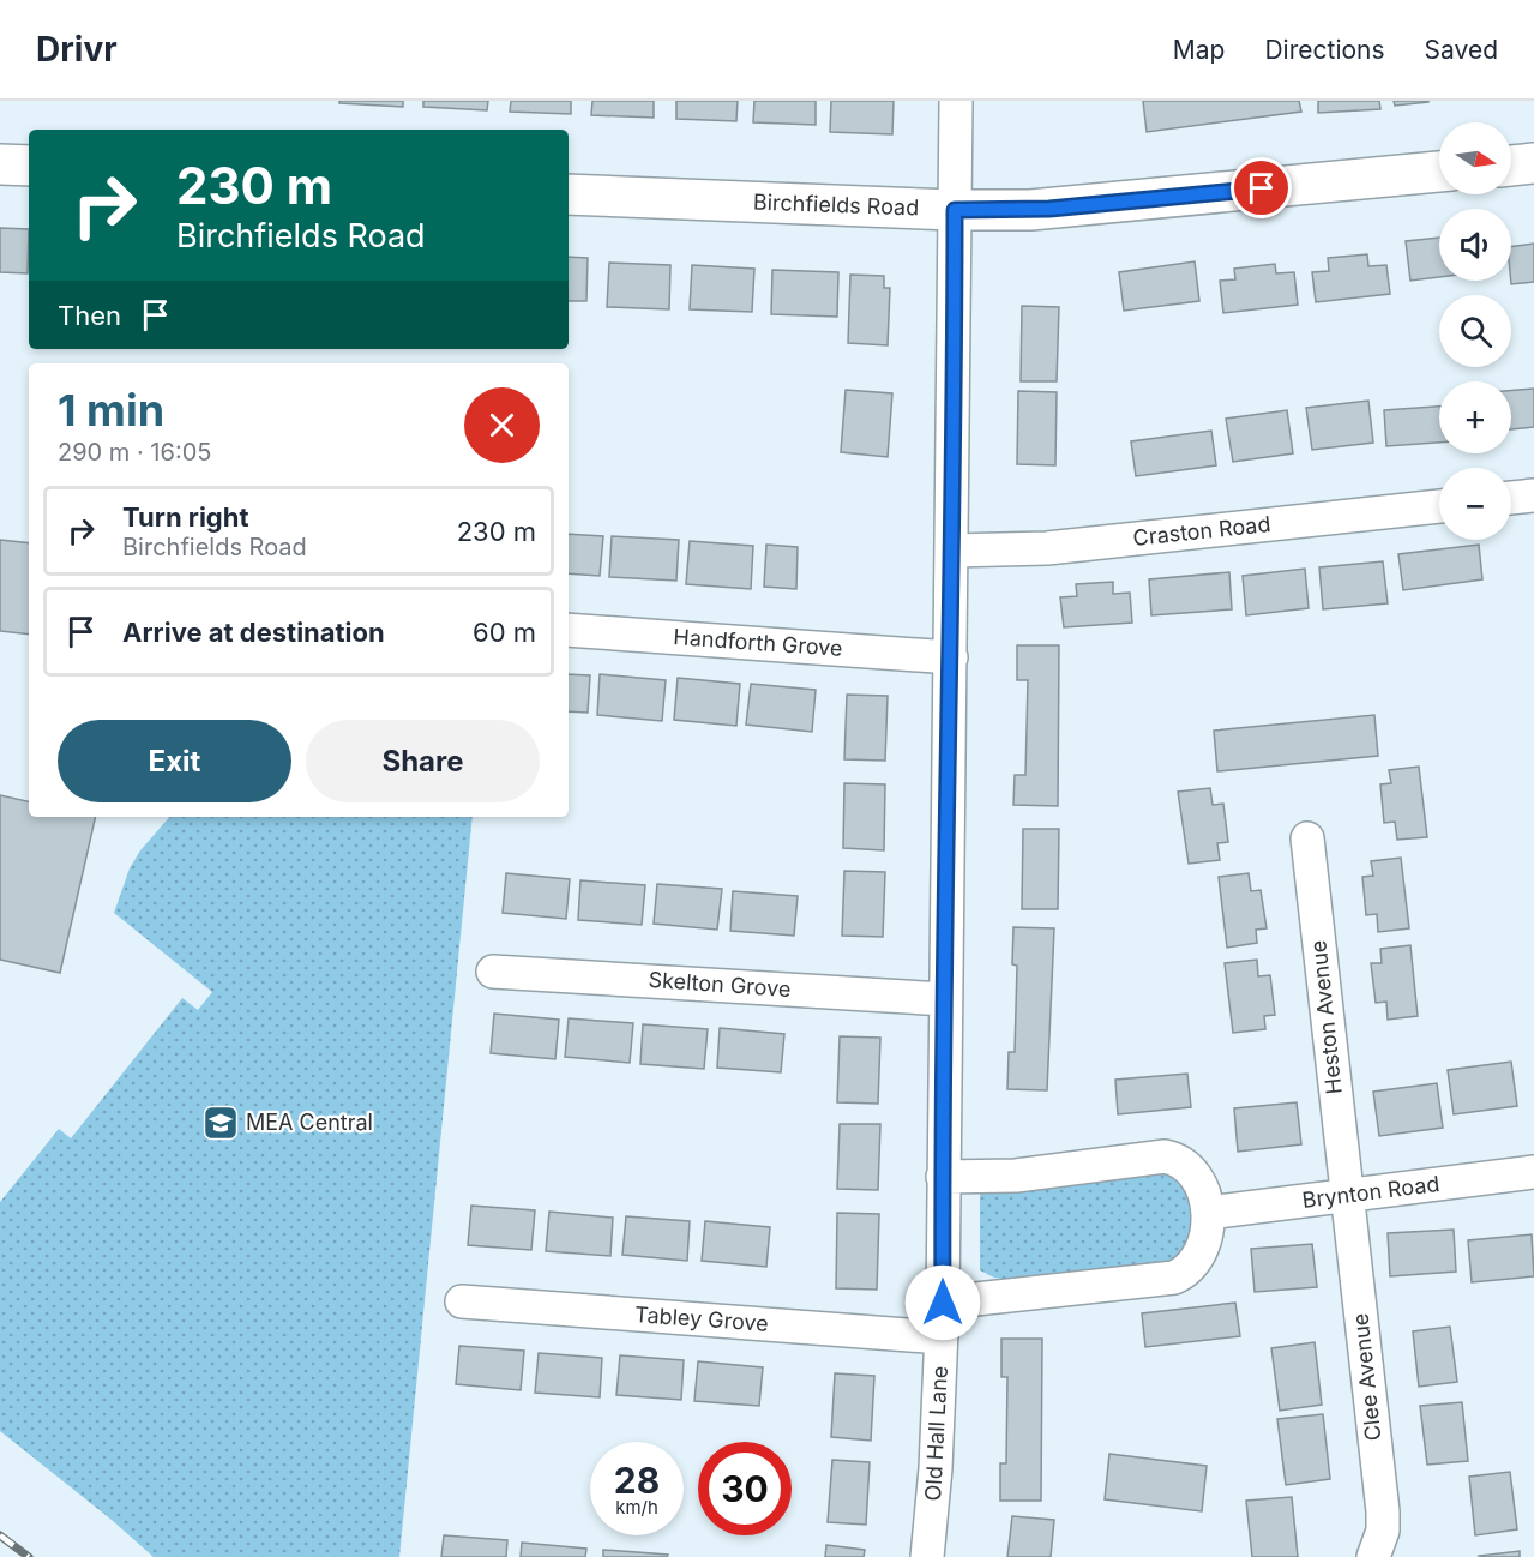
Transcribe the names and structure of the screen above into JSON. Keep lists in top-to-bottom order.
{
  "streets": {
    "highway": ["Birchfields Road"],
    "street": [
      "Craston Road",
      "Handforth Grove",
      "Skelton Grove",
      "Heston Avenue",
      "Brynton Road",
      "Tabley Grove",
      "Clee Avenue",
      "Old Hall Lane"
    ]
  },
  "crossings": [
    ["Birchfields Road", "Old Hall Lane"],
    ["Craston Road", "Old Hall Lane"],
    ["Handforth Grove", "Old Hall Lane"],
    ["Skelton Grove", "Old Hall Lane"],
    ["Heston Avenue", "Brynton Road"],
    ["Heston Avenue", "Clee Avenue"],
    ["Brynton Road", "Clee Avenue"],
    ["Tabley Grove", "Old Hall Lane"]
  ],
  "places": {
    "school or university": ["MEA Central"]
  },
  "north": "right",
  "page": {
    "header": "Drivr",
    "nav": ["Map", "Directions", "Saved"],
    "map_buttons": ["+", "−"],
    "turn": ["230 m", "Birchfields Road"],
    "then": "Then",
    "heading": ["1 min", "290 m · 16:05"],
    "list": [
      {
        "name": "Turn right",
        "note": "Birchfields Road",
        "value": "230 m"
      },
      {
        "name": "Arrive at destination",
        "value": "60 m"
      }
    ],
    "buttons": ["Exit", "Share"],
    "speed": "28 km/h",
    "limit": "30"
  }
}
